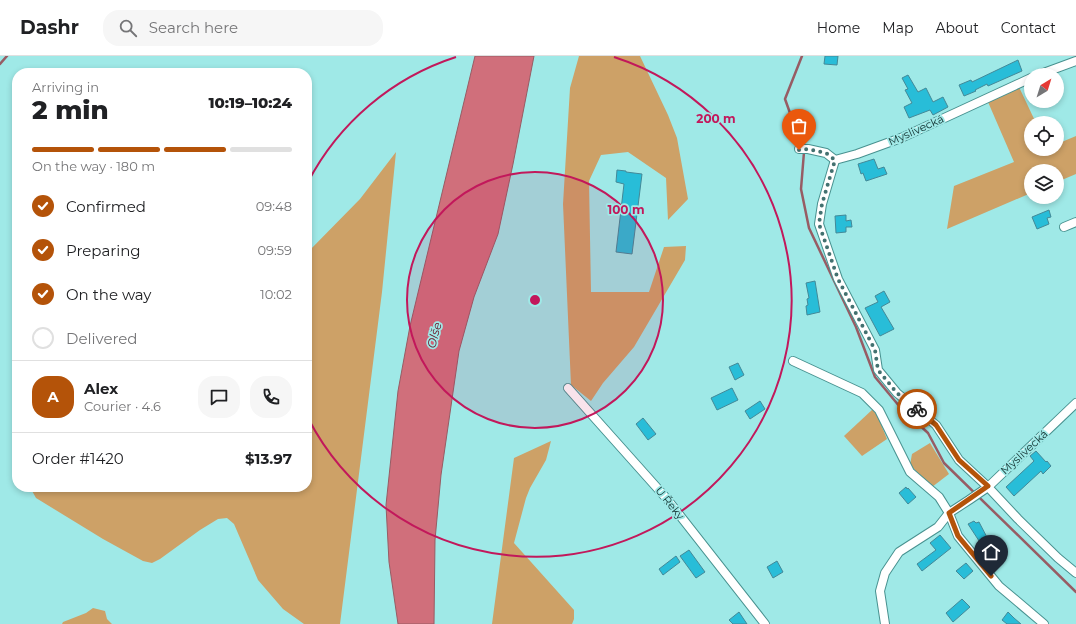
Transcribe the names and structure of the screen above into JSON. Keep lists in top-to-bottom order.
{
  "streets": {
    "street": ["Myslivecká", "U Řeky"]
  },
  "water": ["Olše"],
  "north": "top right",
  "page": {
    "header": "Dashr",
    "search": "Search here",
    "nav": [
      "Home",
      "Map",
      "About",
      "Contact"
    ],
    "heading": ["2 min", "Arriving in", "10:19–10:24"],
    "panel": [
      "Alex",
      "Courier · 4.6",
      "Order #1420",
      "$13.97"
    ],
    "bar": "On the way · 180 m",
    "list": [
      ["Confirmed", "09:48"],
      ["Preparing", "09:59"],
      ["On the way", "10:02"],
      "Delivered"
    ],
    "round": "A"
  },
  "rings": ["200 m", "100 m"]
}
